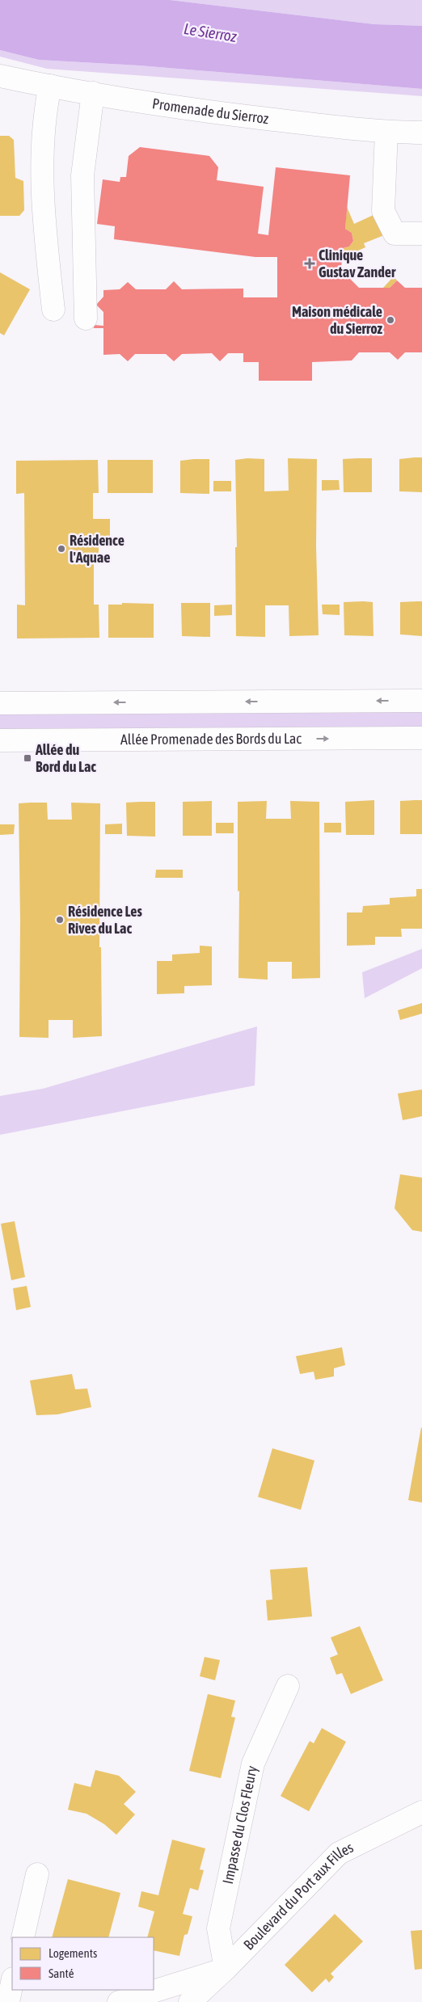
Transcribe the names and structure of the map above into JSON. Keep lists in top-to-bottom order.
{
  "streets": {
    "street": [
      "Promenade du Sierroz",
      "Allée Promenade des Bords du Lac",
      "Impasse du Clos Fleury",
      "Boulevard du Port aux Filles"
    ]
  },
  "crossings": [
    ["Impasse du Clos Fleury", "Boulevard du Port aux Filles"]
  ],
  "water": ["Le Sierroz"],
  "places": {
    "health": ["Clinique Gustav Zander"],
    "other": ["Maison médicale du Sierroz", "Résidence l'Aquae", "Résidence Les Rives du Lac"],
    "transit": ["Allée du Bord du Lac"]
  },
  "legend": ["Logements", "Santé"]
}
